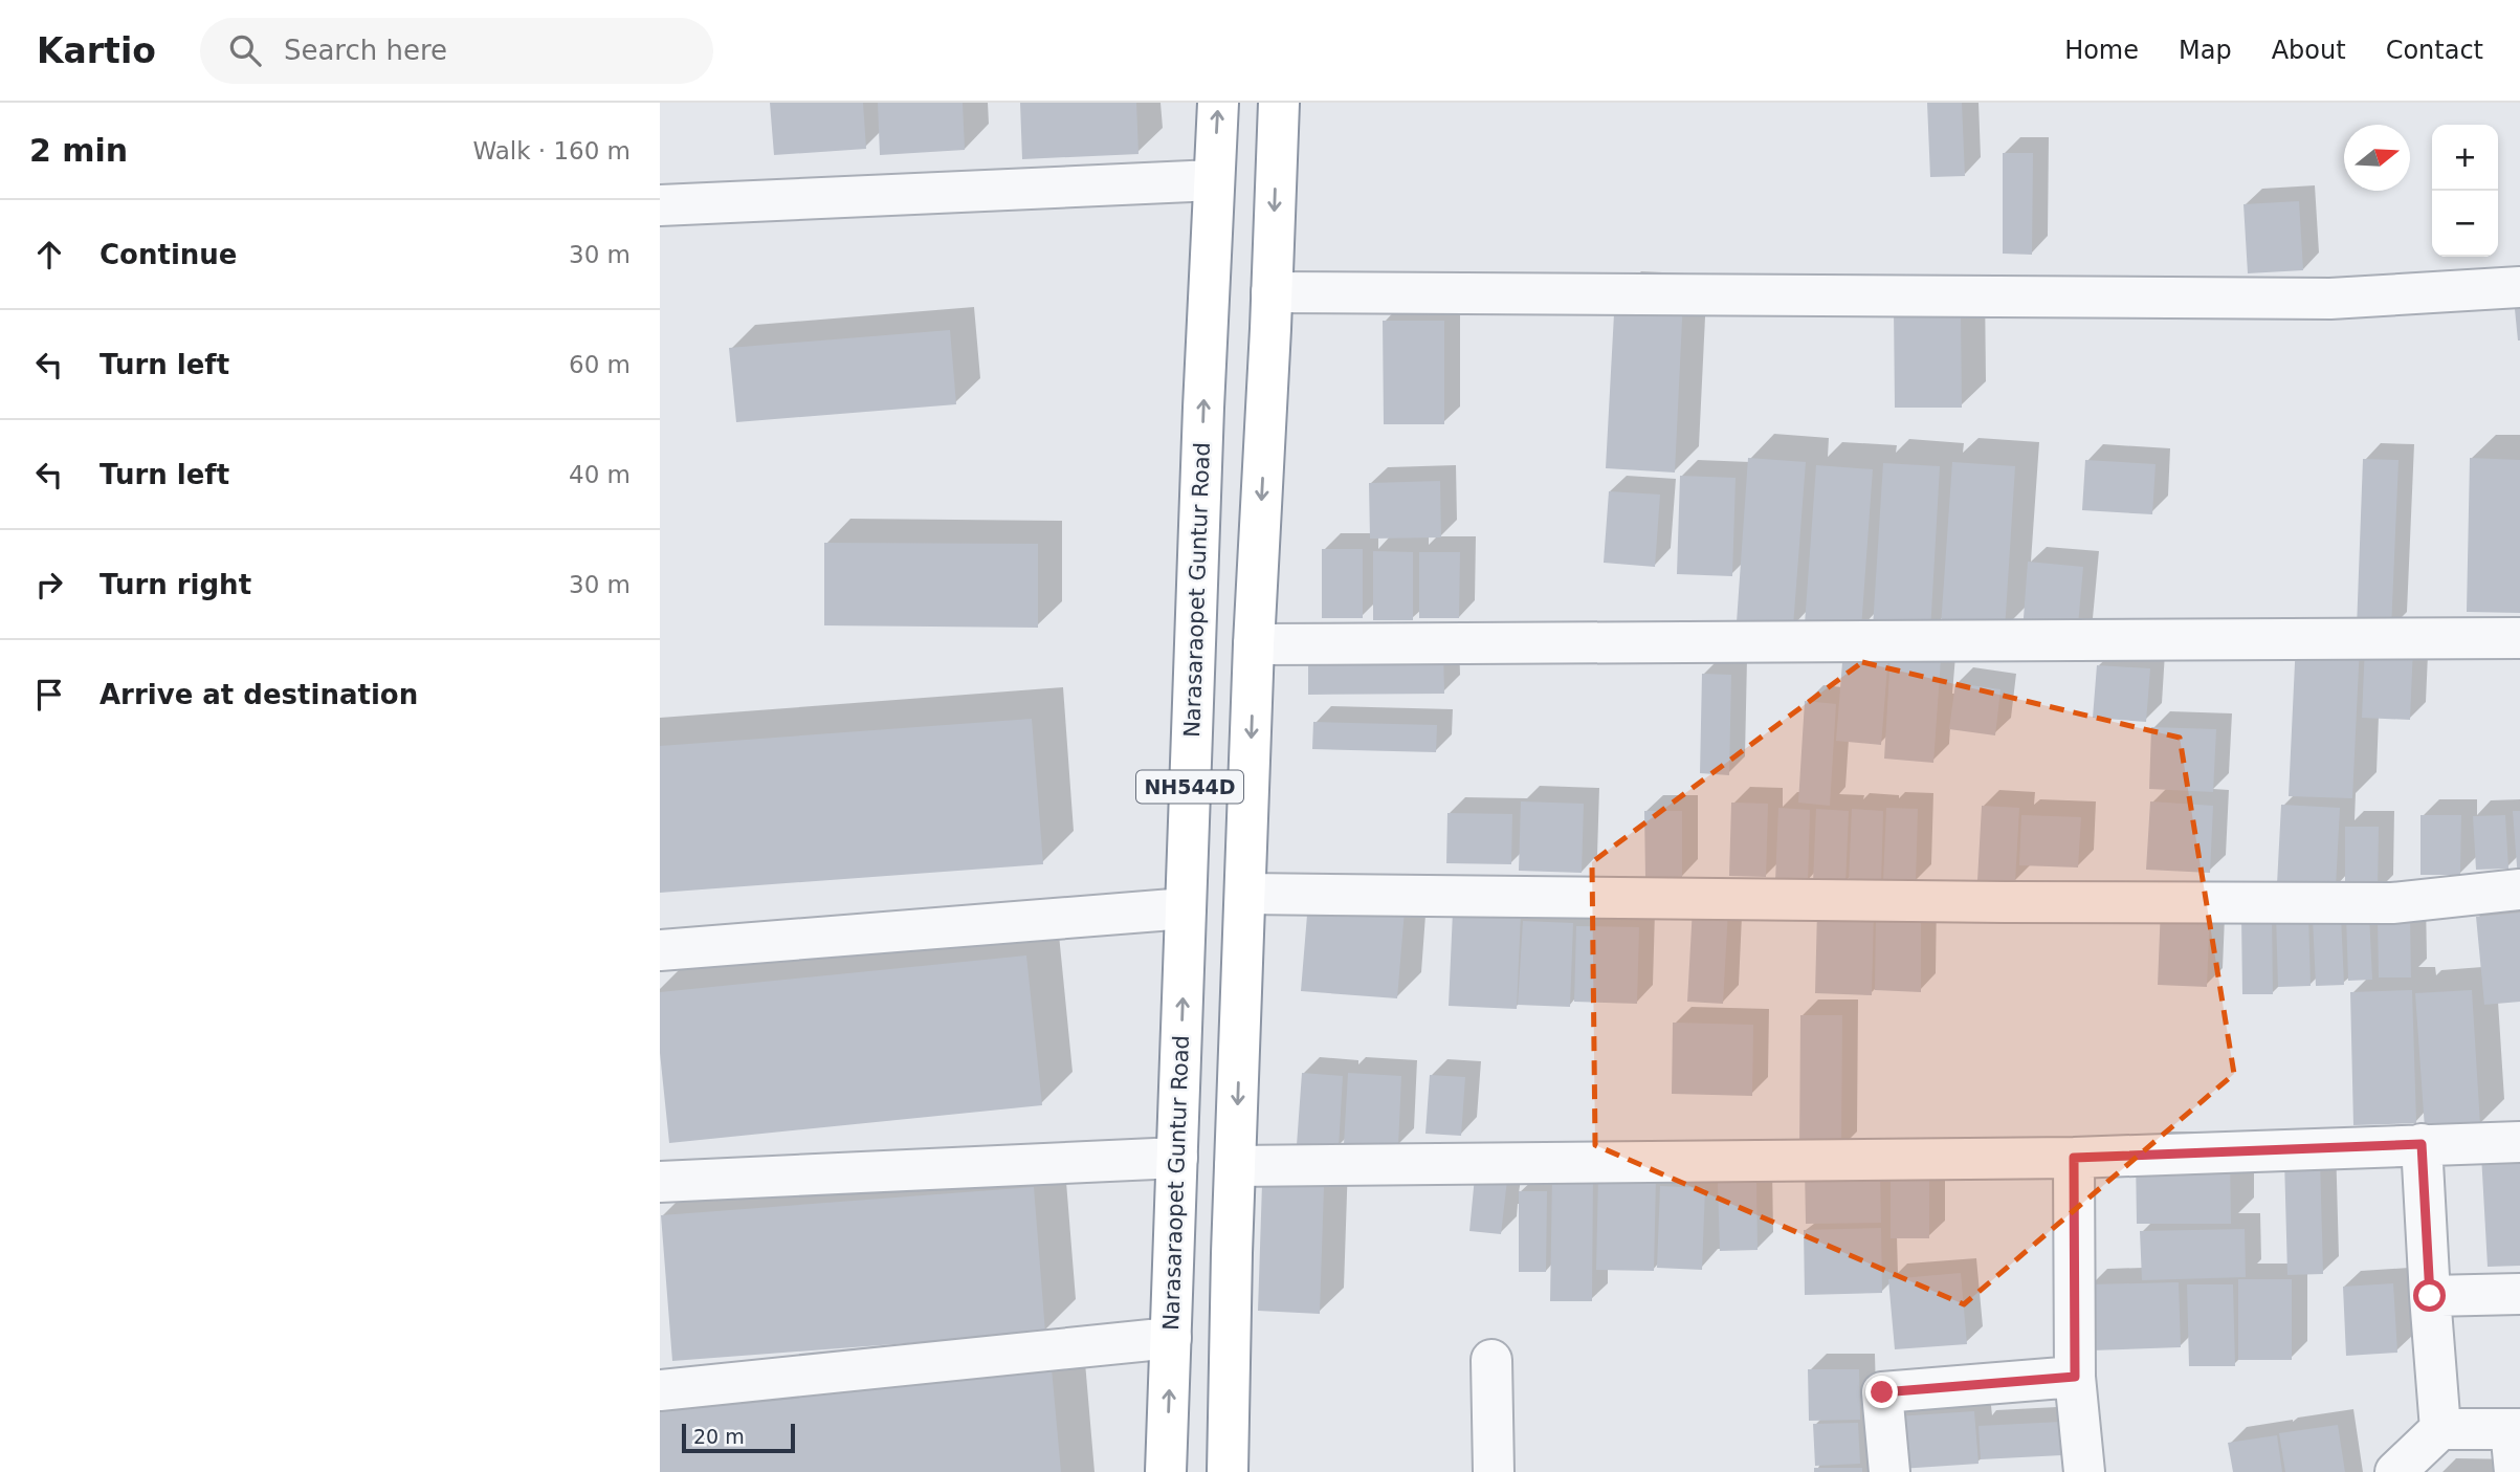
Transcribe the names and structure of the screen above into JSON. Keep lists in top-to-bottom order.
{
  "streets": {
    "highway": ["Narasaraopet Guntur Road", "NH544D"]
  },
  "scale_bar": "20 m",
  "north": "right",
  "page": {
    "header": "Kartio",
    "search": "Search here",
    "nav": [
      "Home",
      "Map",
      "About",
      "Contact"
    ],
    "heading": ["2 min", "Walk · 160 m"],
    "map_buttons": ["+", "−"],
    "list": [
      ["Continue", "30 m"],
      ["Turn left", "60 m"],
      ["Turn left", "40 m"],
      ["Turn right", "30 m"],
      "Arrive at destination"
    ],
    "scale": "20 m"
  }
}
